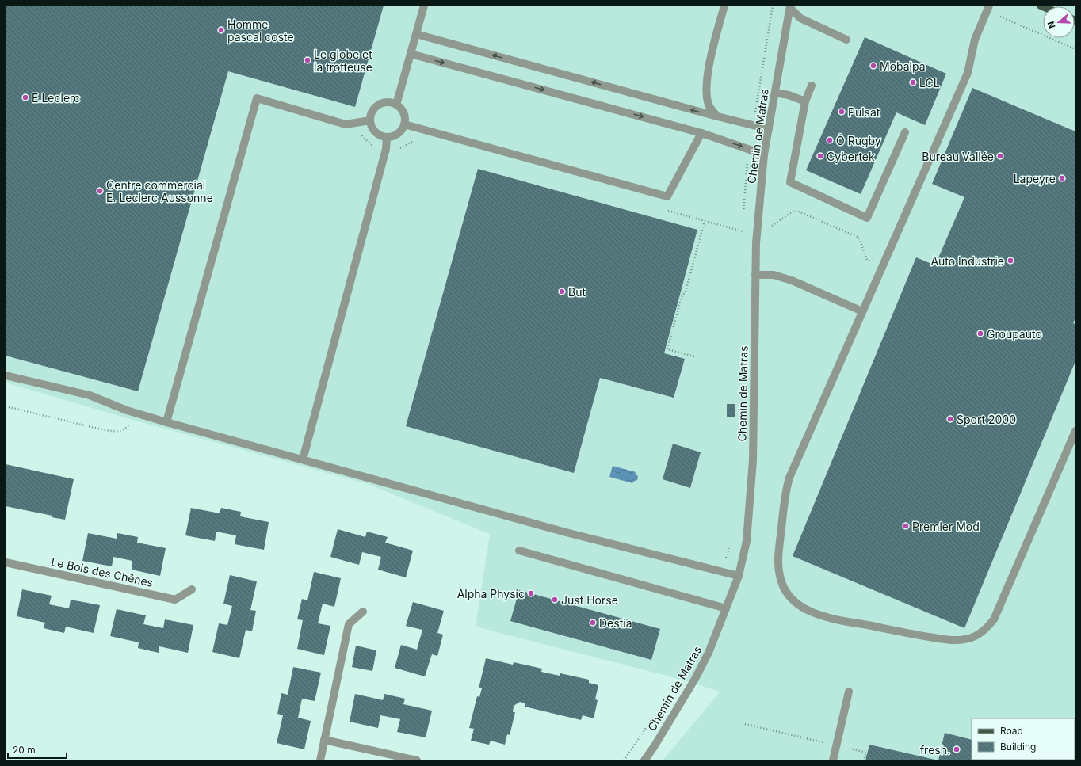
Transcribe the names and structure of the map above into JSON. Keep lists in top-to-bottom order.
{
  "streets": {
    "street": ["Chemin de Matras", "Le Bois des Chênes"]
  },
  "places": [
    "Homme pascal coste",
    "Le globe et la trotteuse",
    "Mobalpa",
    "LCL",
    "E.Leclerc",
    "Pulsat",
    "Ô Rugby",
    "Cybertek",
    "Bureau Vallée",
    "Lapeyre",
    "Centre commercial E. Leclerc Aussonne",
    "Auto Industrie",
    "But",
    "Groupauto",
    "Sport 2000",
    "Premier Mod",
    "Alpha Physic",
    "Just Horse",
    "Destia",
    "fresh."
  ],
  "legend": ["Road", "Building"],
  "scale_bar": "20 m",
  "north": "left"
}
